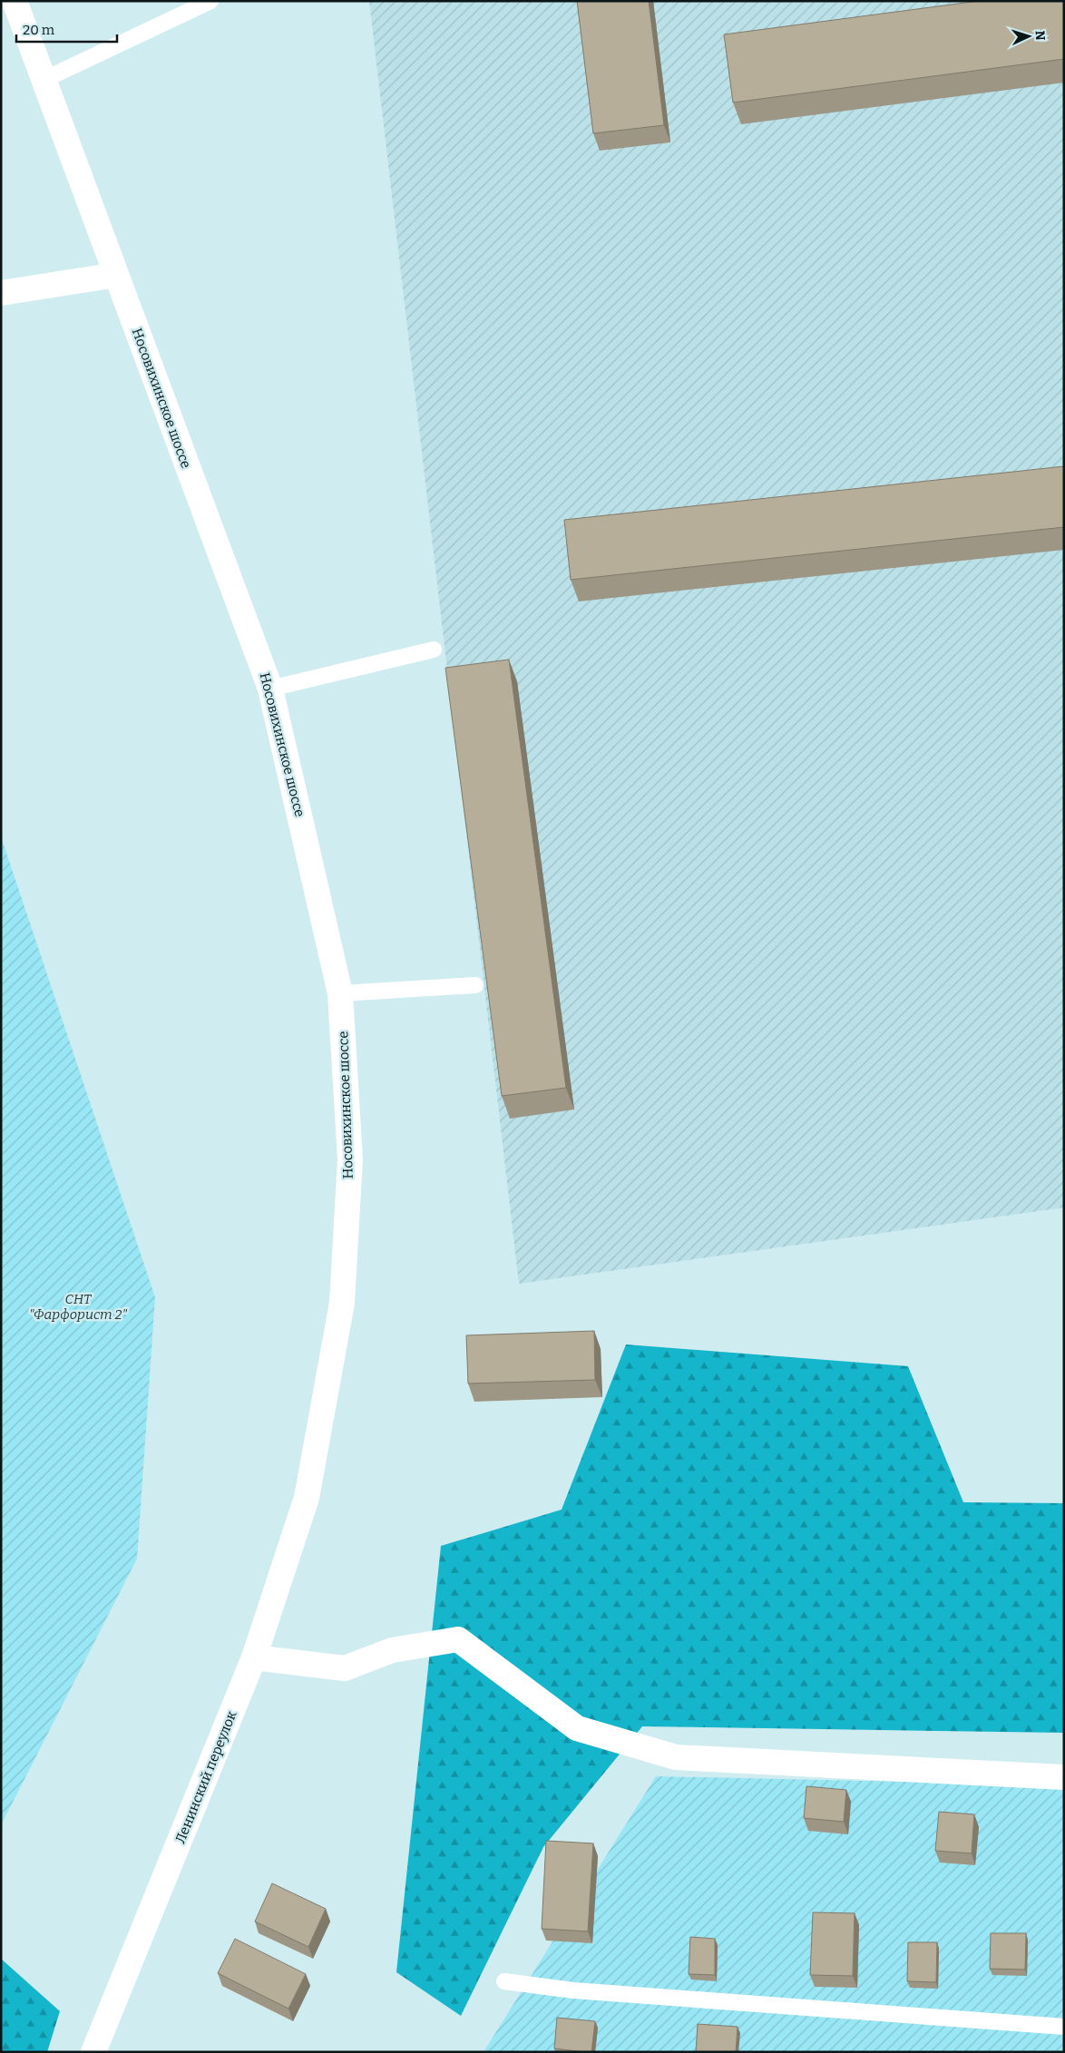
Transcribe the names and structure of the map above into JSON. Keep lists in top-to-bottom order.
{
  "streets": {
    "main road": ["Носовихинское шоссе", "Ленинский переулок"]
  },
  "crossings": [
    ["Носовихинское шоссе", "Ленинский переулок"]
  ],
  "parks": ["СНТ \"Фарфорист 2\""],
  "scale_bar": "20 m",
  "north": "right"
}
